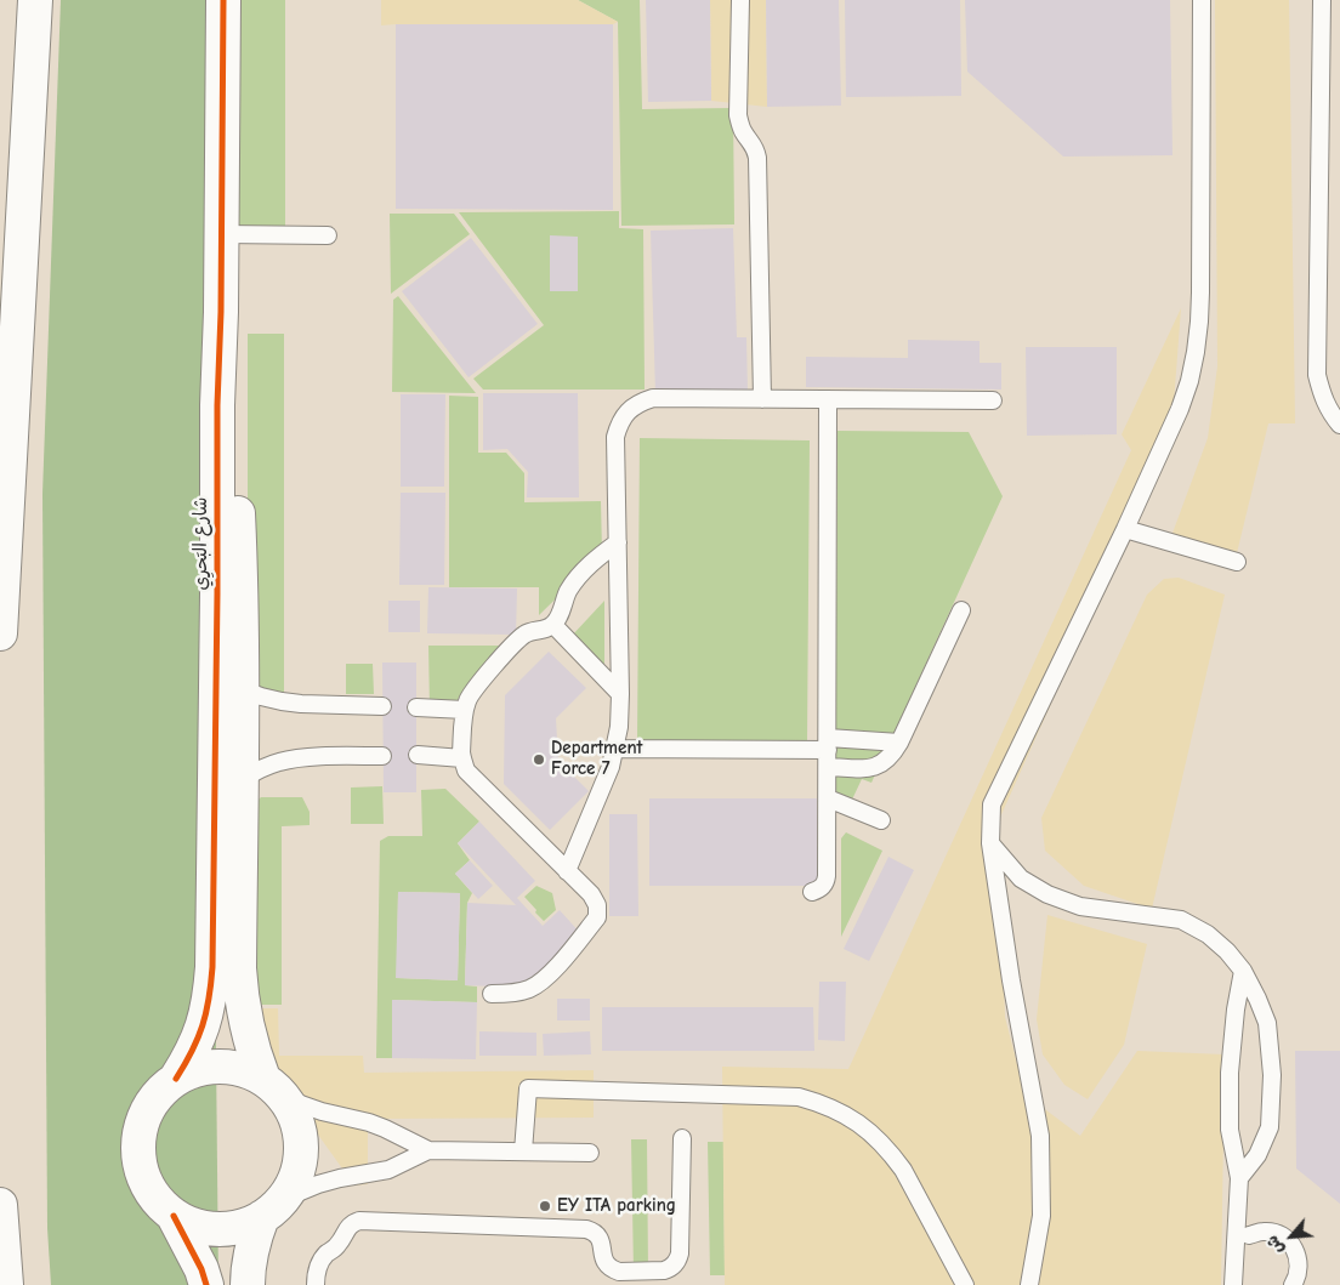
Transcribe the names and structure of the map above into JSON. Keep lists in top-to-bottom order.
{
  "streets": {
    "main road": ["شارع البَحرِي"]
  },
  "places": ["Department Force 7", "EY ITA parking"],
  "north": "bottom left"
}
